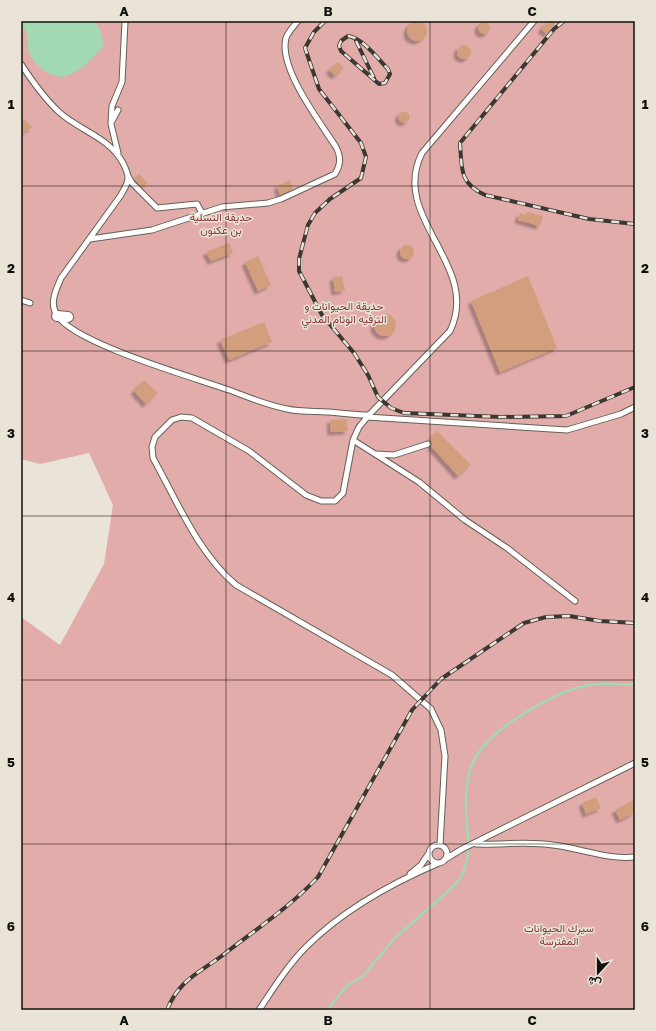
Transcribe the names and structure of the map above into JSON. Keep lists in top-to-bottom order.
{
  "parks": ["حديقة التسلية بن عكنون", "حديقة الحيوانات و الترفيه الوئام المدني", "سيرك الحيوانات المفترسة"],
  "north": "bottom",
  "grid": {
    "columns": ["A", "B", "C"],
    "rows": [
      "1",
      "2",
      "3",
      "4",
      "5",
      "6"
    ]
  }
}
